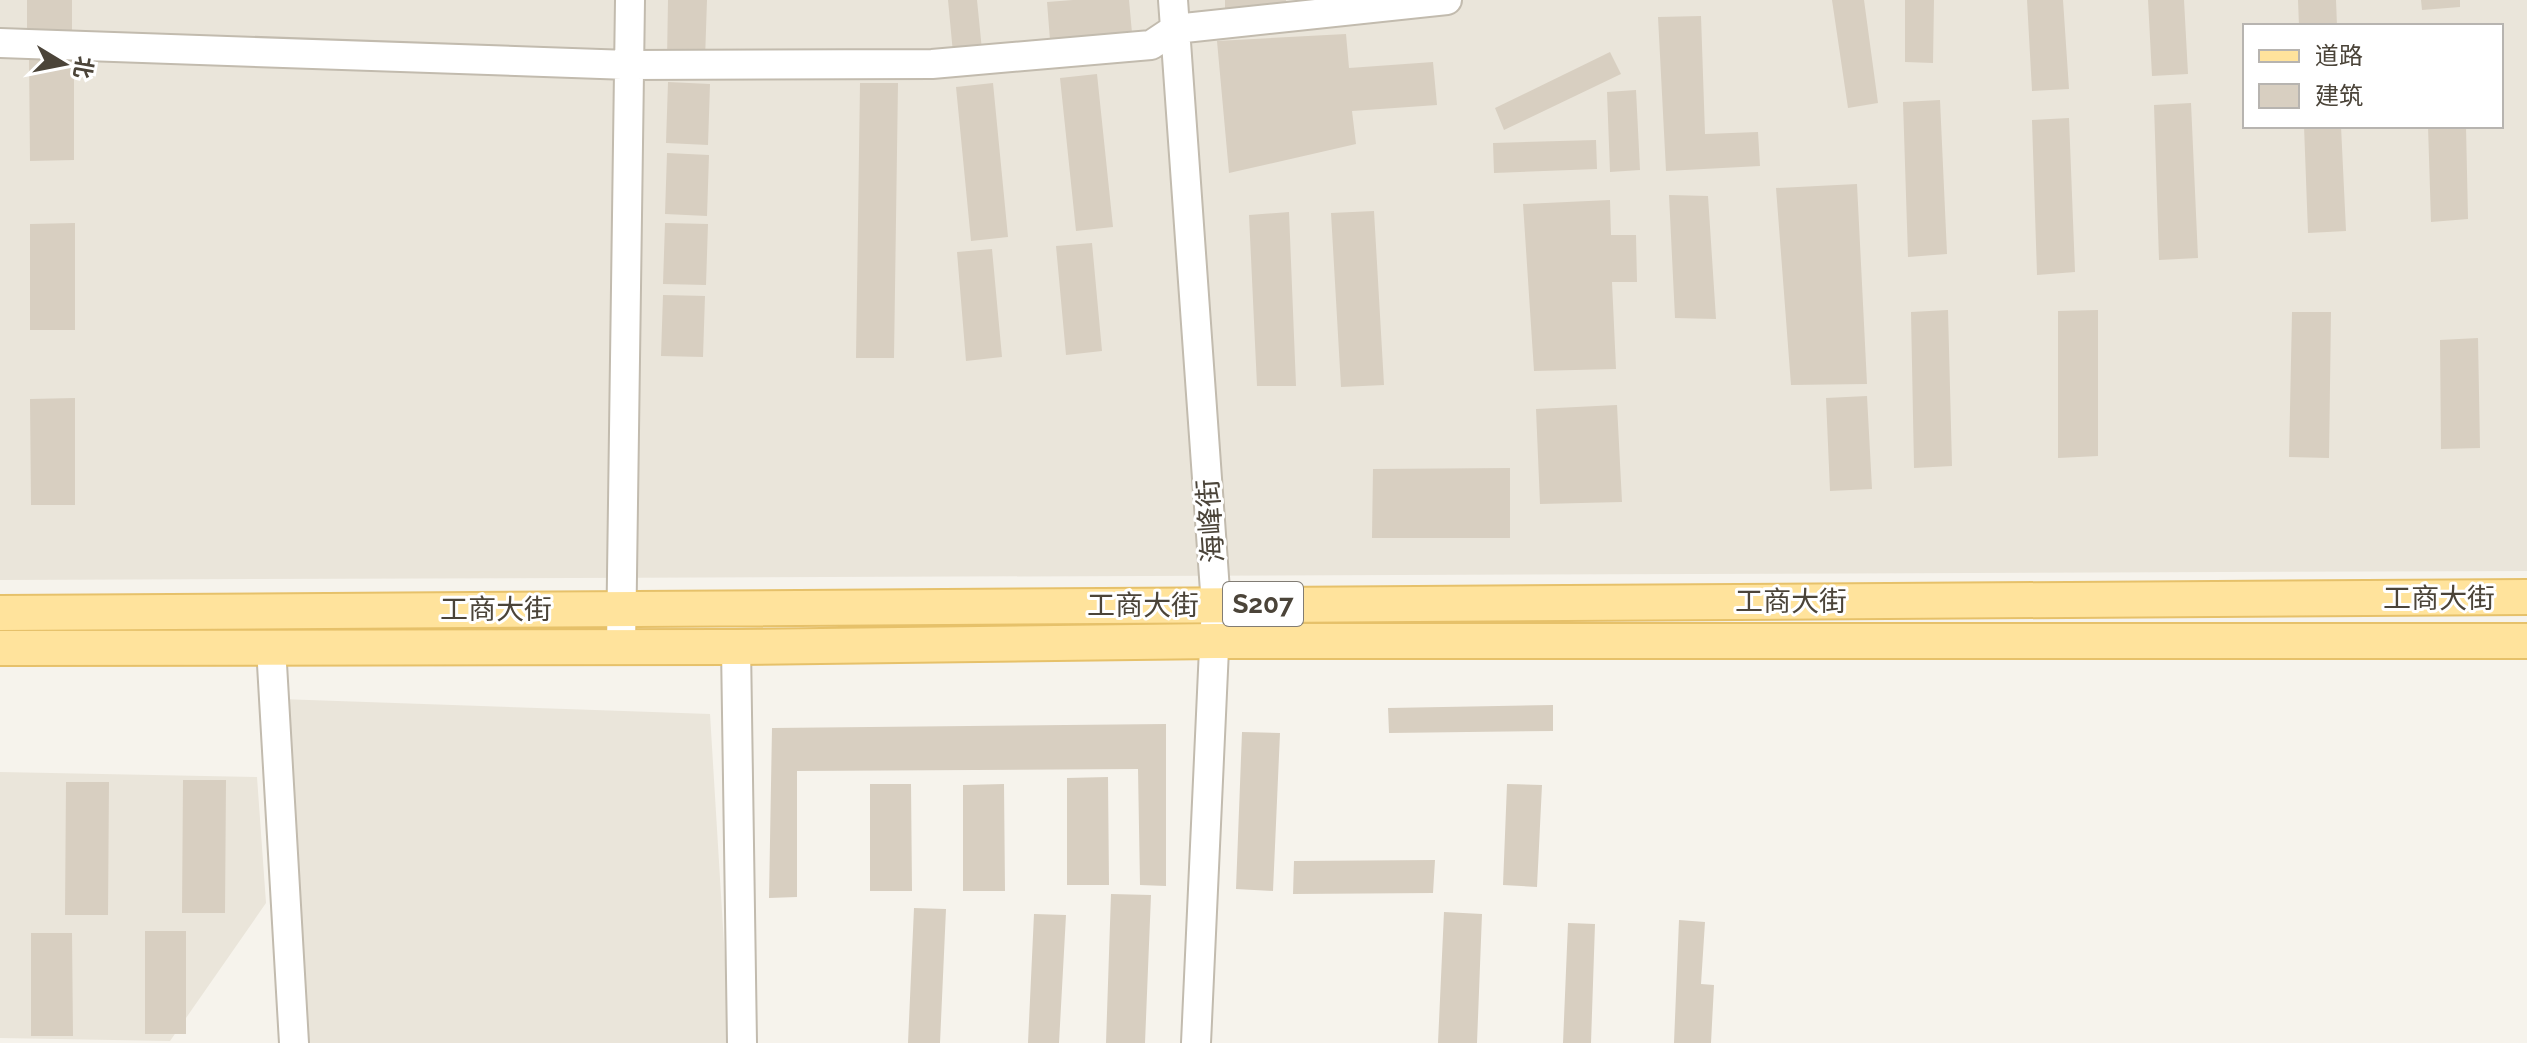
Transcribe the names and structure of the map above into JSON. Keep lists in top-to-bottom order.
{
  "streets": {
    "main road": ["工商大街", "S207"],
    "street": ["海峰街"]
  },
  "crossings": [
    ["海峰街", "工商大街"]
  ],
  "legend": ["道路", "建筑"],
  "north": "right"
}
